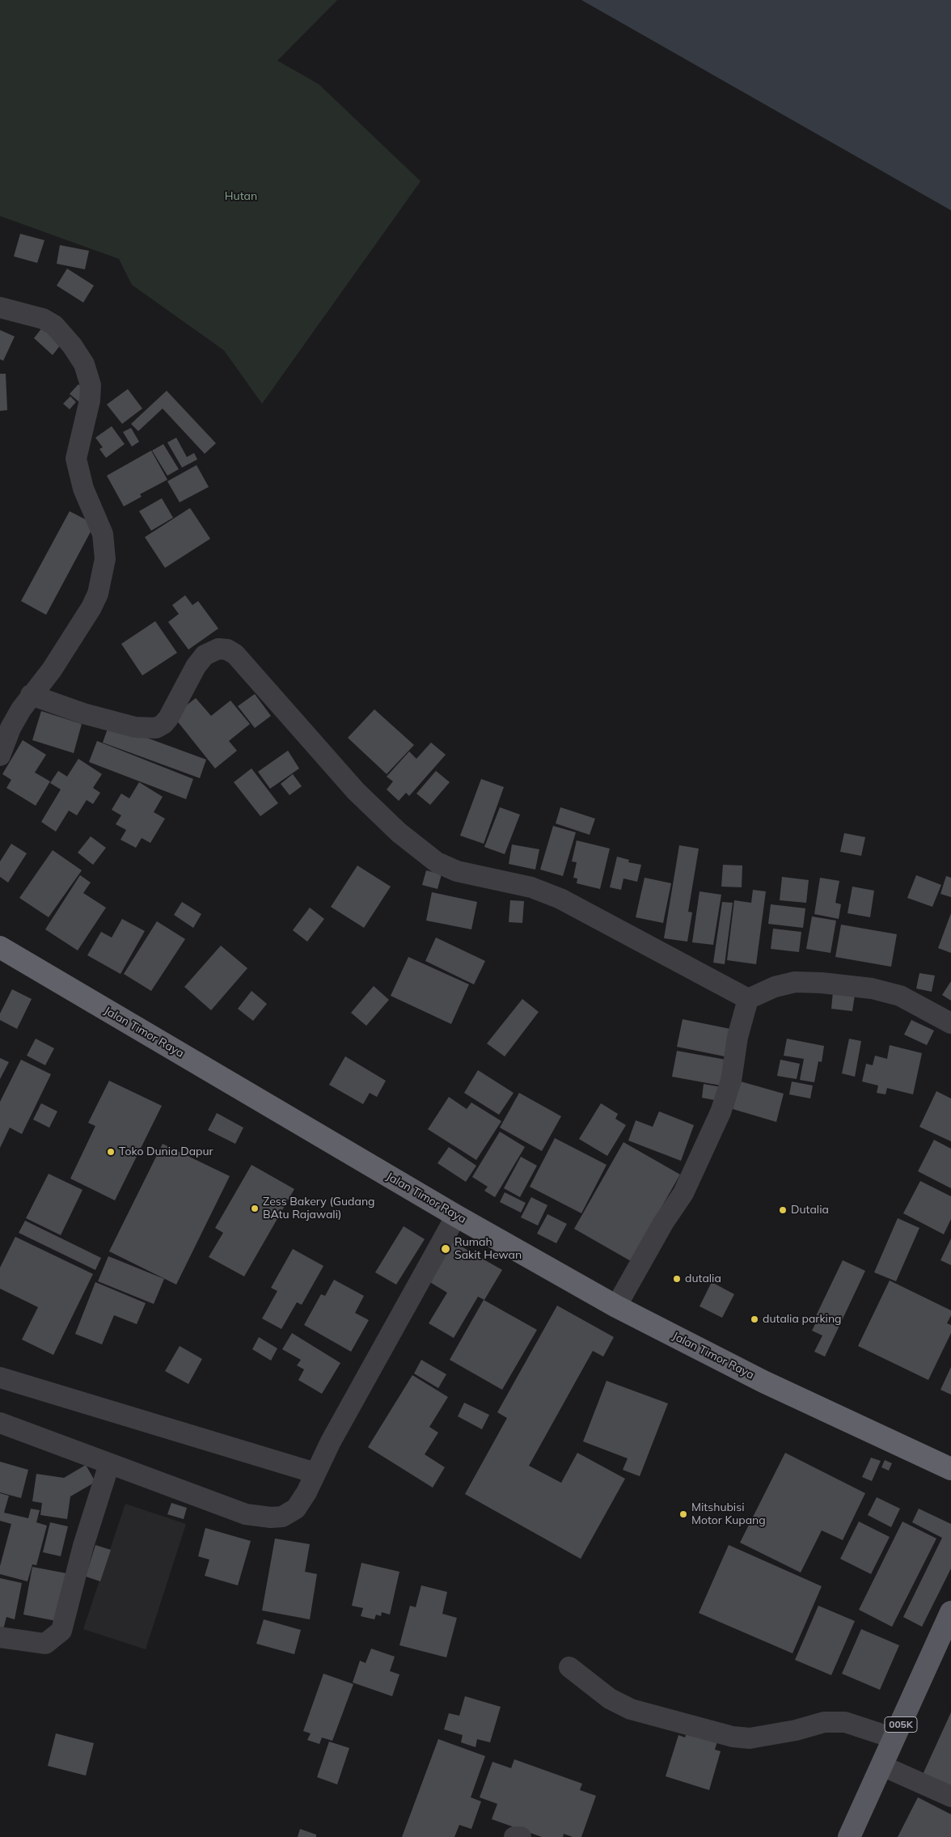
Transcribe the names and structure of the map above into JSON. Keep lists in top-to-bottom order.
{
  "streets": {
    "highway": ["Jalan Timor Raya"],
    "main road": ["005K"]
  },
  "parks": ["Hutan"],
  "places": [
    "Toko Dunia Dapur",
    "Zess Bakery (Gudang BAtu Rajawali)",
    "Dutalia",
    "Rumah Sakit Hewan",
    "dutalia",
    "dutalia parking",
    "Mitshubisi Motor Kupang"
  ]
}
